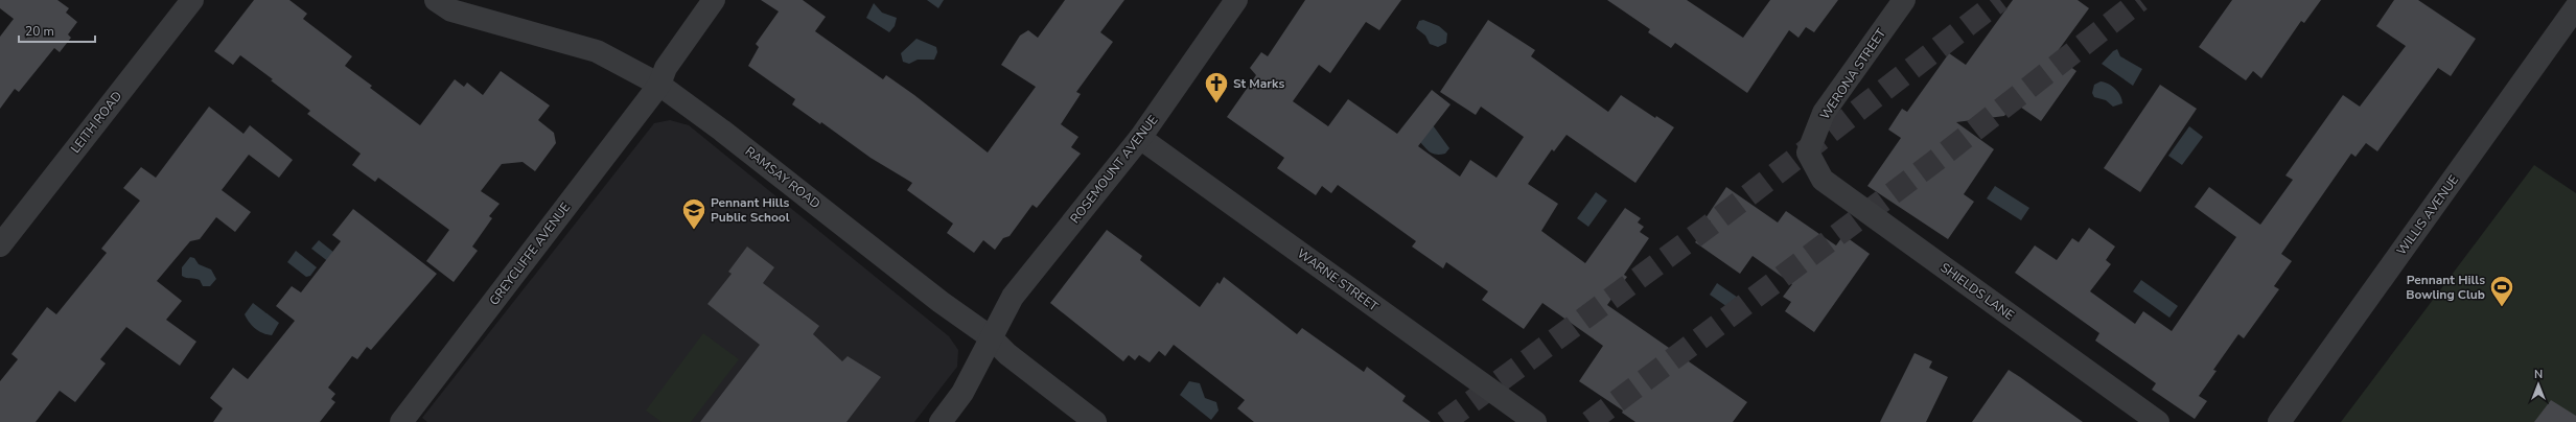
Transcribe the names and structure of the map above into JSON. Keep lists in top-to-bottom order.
{
  "streets": {
    "street": [
      "WERONA STREET",
      "LEITH ROAD",
      "ROSEMOUNT AVENUE",
      "RAMSAY ROAD",
      "WILLIS AVENUE",
      "GREYCLIFFE AVENUE",
      "WARNE STREET",
      "SHIELDS LANE"
    ]
  },
  "crossings": [
    ["WERONA STREET", "SHIELDS LANE"],
    ["ROSEMOUNT AVENUE", "RAMSAY ROAD"],
    ["ROSEMOUNT AVENUE", "WARNE STREET"],
    ["RAMSAY ROAD", "GREYCLIFFE AVENUE"]
  ],
  "places": {
    "church": ["St Marks"],
    "school or university": ["Pennant Hills Public School"],
    "sports": ["Pennant Hills Bowling Club"]
  },
  "scale_bar": "20 m",
  "north": "top"
}
